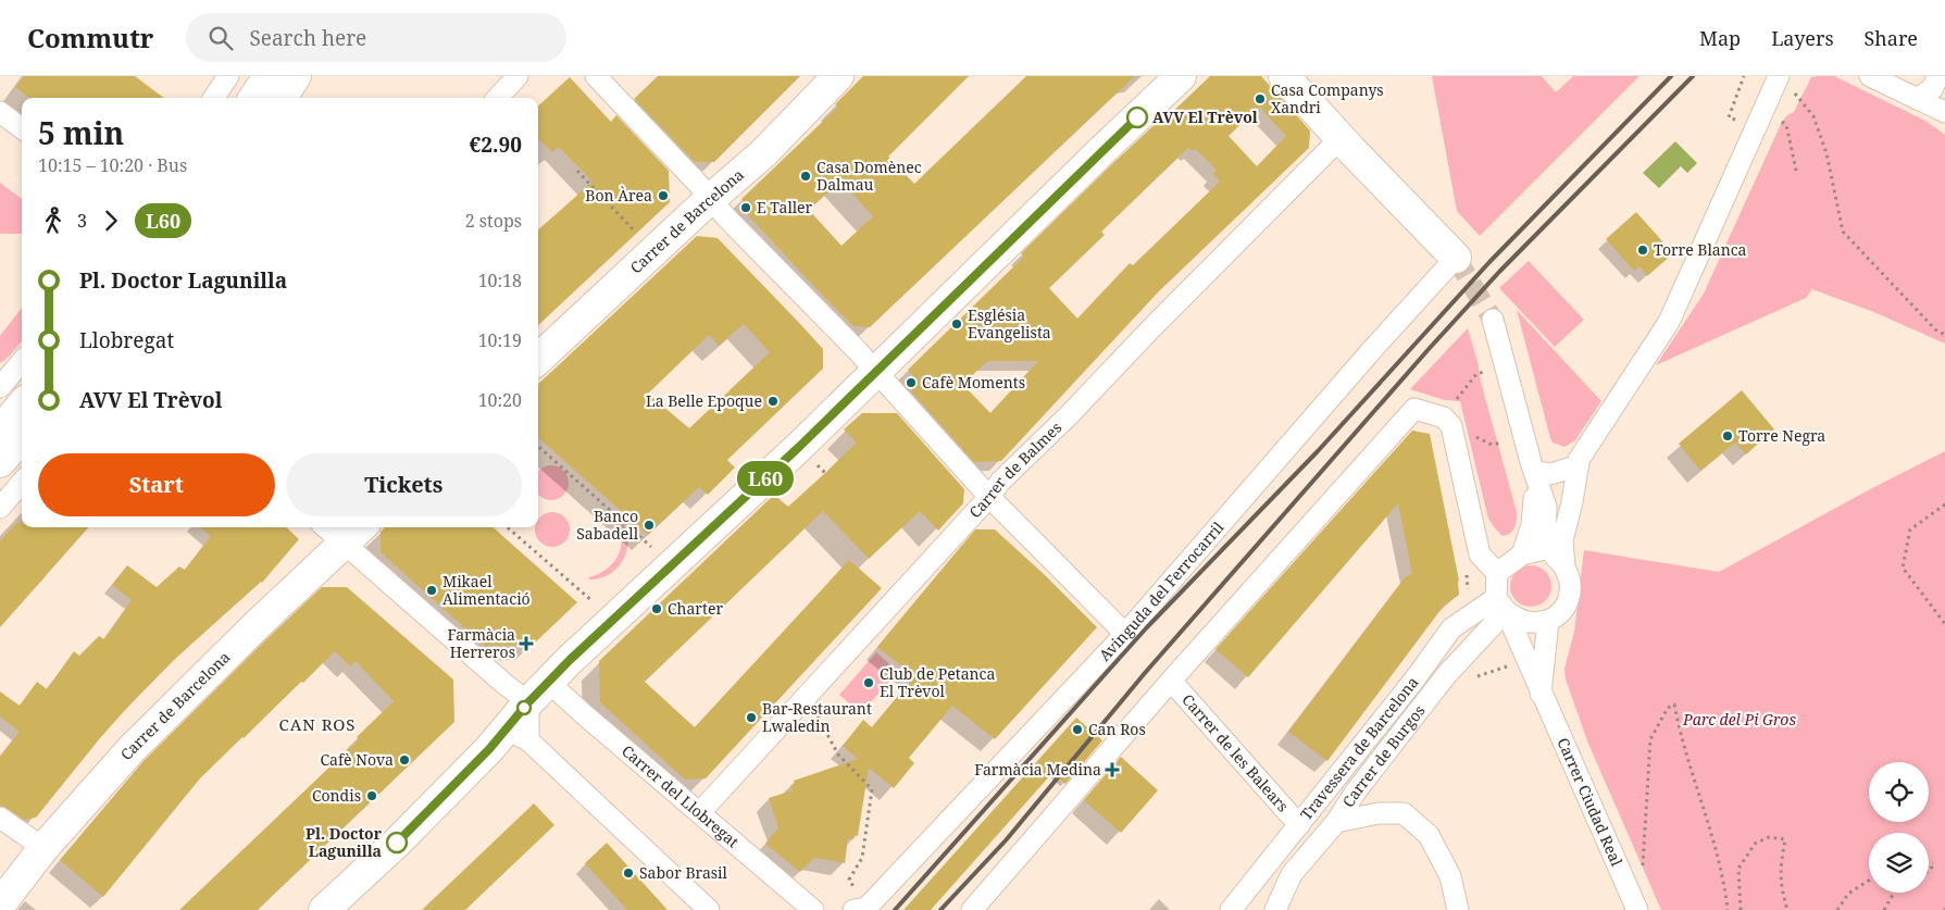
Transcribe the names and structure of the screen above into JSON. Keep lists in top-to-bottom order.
{
  "streets": {
    "street": [
      "Carrer de Barcelona",
      "Carrer de Balmes",
      "Avinguda del Ferrocarril",
      "Travessera de Barcelona",
      "Carrer de les Balears",
      "Carrer de Burgos",
      "Carrer del Llobregat",
      "Carrer Ciudad Real"
    ]
  },
  "crossings": [
    ["Carrer de Barcelona", "Carrer del Llobregat"],
    ["Carrer de Balmes", "Carrer del Llobregat"],
    ["Travessera de Barcelona", "Carrer de les Balears"],
    ["Travessera de Barcelona", "Carrer de Burgos"],
    ["Travessera de Barcelona", "Carrer Ciudad Real"],
    ["Carrer de Burgos", "Carrer Ciudad Real"]
  ],
  "districts": ["CAN ROS"],
  "parks": ["Parc del Pi Gros"],
  "places": {
    "other": [
      "Casa Companys Xandri",
      "AVV El Trèvol",
      "Casa Domènec Dalmau",
      "Bon Àrea",
      "E Taller",
      "Torre Blanca",
      "Església Evangelista",
      "Cafè Moments",
      "La Belle Epoque",
      "Torre Negra",
      "Banco Sabadell",
      "Mikael Alimentació",
      "Charter",
      "Club de Petanca El Trèvol",
      "Bar-Restaurant Lwaledin",
      "Can Ros",
      "Cafè Nova",
      "Condis",
      "Pl. Doctor Lagunilla",
      "Sabor Brasil"
    ],
    "health": ["Farmàcia Herreros", "Farmàcia Medina"]
  },
  "lines": ["bus line L60"],
  "page": {
    "header": "Commutr",
    "search": "Search here",
    "nav": ["Map", "Layers", "Share"],
    "on_map": "L60",
    "heading": ["5 min", "10:15 – 10:20 · Bus", "€2.90"],
    "legs": ["3", "L60", "2 stops"],
    "list": [
      {
        "name": "Pl. Doctor Lagunilla",
        "value": "10:18"
      },
      {
        "name": "Llobregat",
        "value": "10:19"
      },
      {
        "name": "AVV El Trèvol",
        "value": "10:20"
      }
    ],
    "buttons": ["Start", "Tickets"]
  }
}
